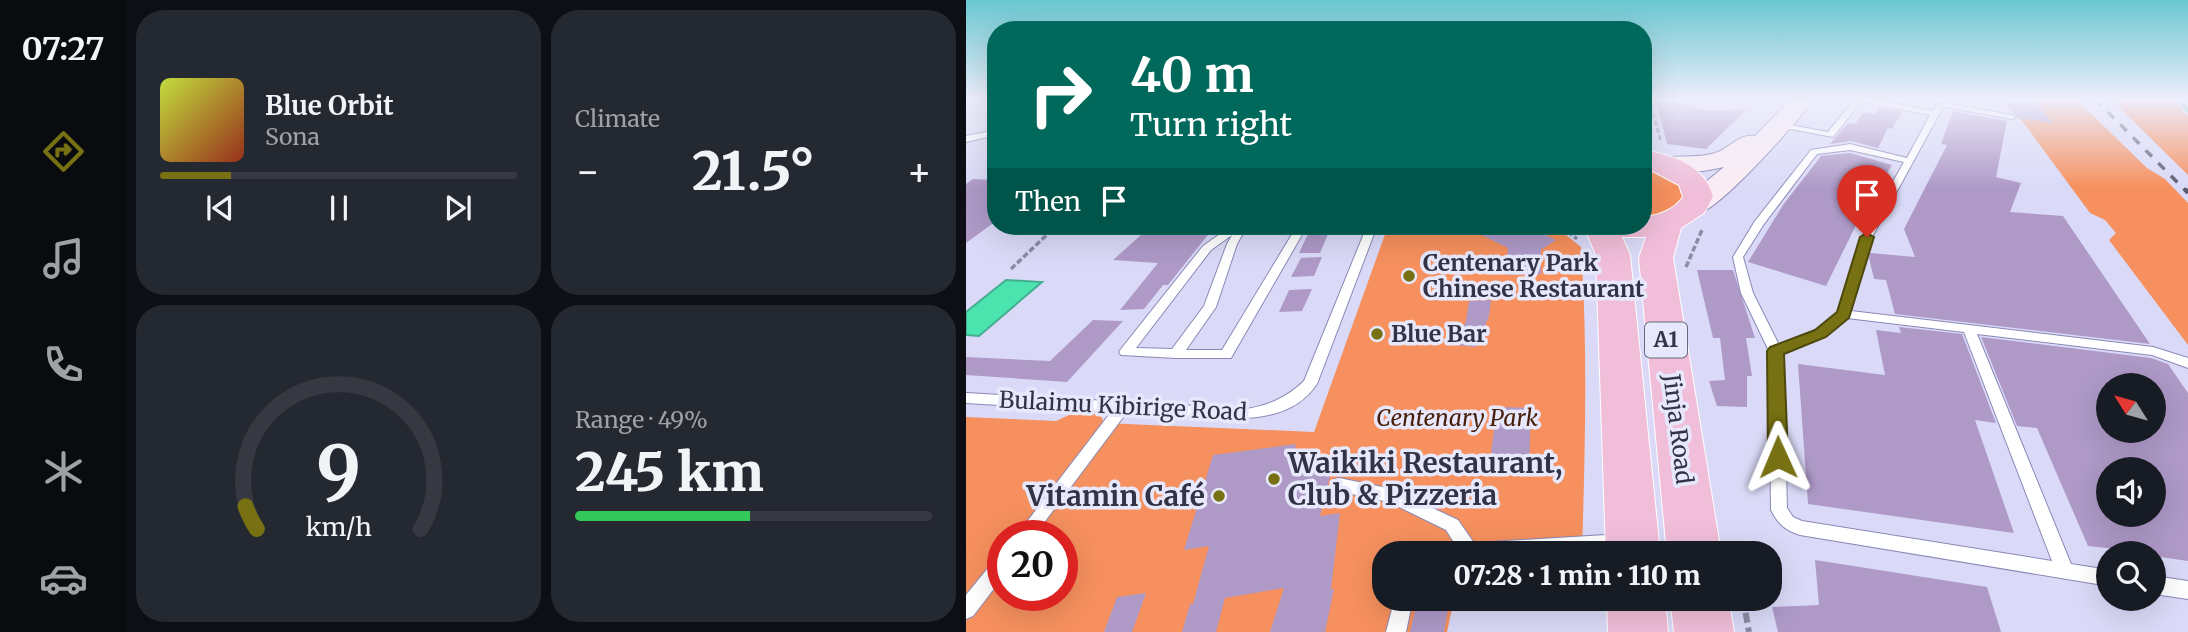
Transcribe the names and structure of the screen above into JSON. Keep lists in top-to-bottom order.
{
  "streets": {
    "highway": ["A1", "Jinja Road"],
    "lane": ["Bulaimu Kibirige Road"]
  },
  "crossings": [
    ["A1", "Jinja Road"]
  ],
  "parks": ["Centenary Park"],
  "places": [
    "Centenary Park Chinese Restaurant",
    "Blue Bar",
    "Waikiki Restaurant, Club & Pizzeria",
    "Vitamin Café"
  ],
  "north": "top left",
  "page": {
    "tabs": "07:27",
    "tile": [
      "Climate",
      ["Range · 49%", "245 km"]
    ],
    "turn": ["40 m", "Turn right"],
    "song": ["Blue Orbit", "Sona"],
    "heat": ["−", "21.5°", "+"],
    "then": "Then",
    "limit": "20",
    "trip": "07:28 · 1 min · 110 m",
    "gauge": ["9", "km/h"]
  }
}
